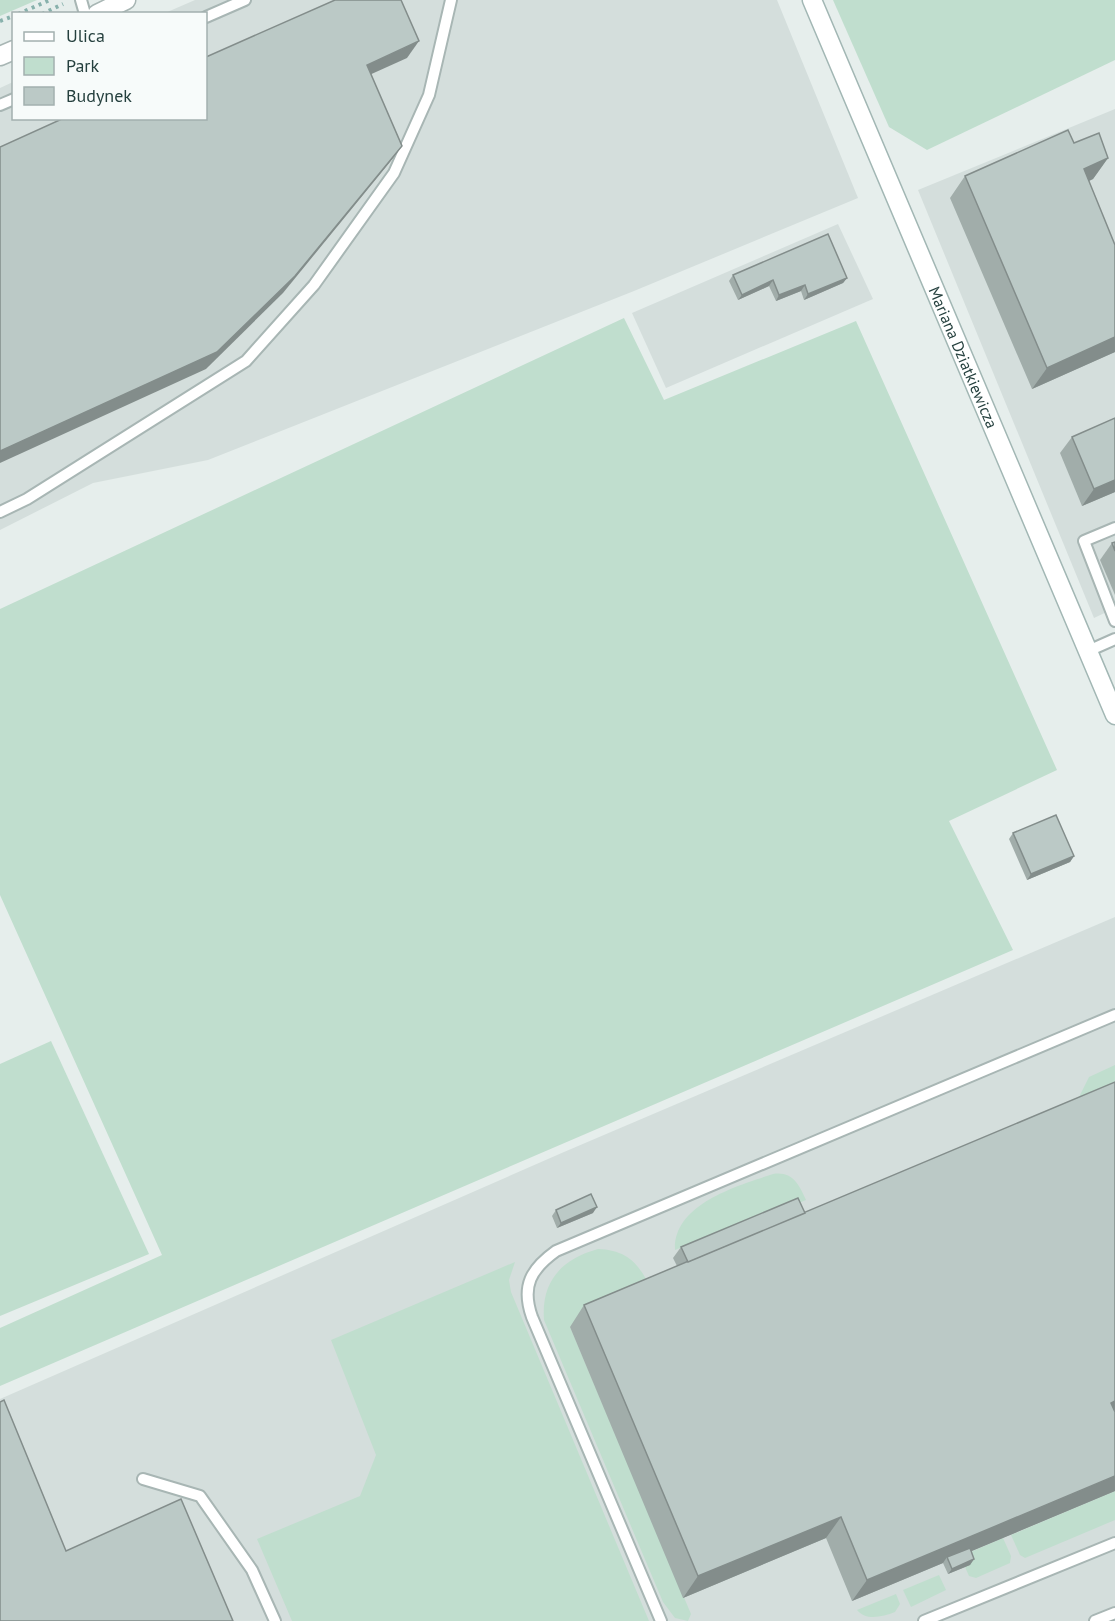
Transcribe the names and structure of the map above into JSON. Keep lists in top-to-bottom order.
{
  "streets": {
    "street": ["Mariana Dziatkiewicza"]
  },
  "legend": ["Ulica", "Park", "Budynek"]
}
